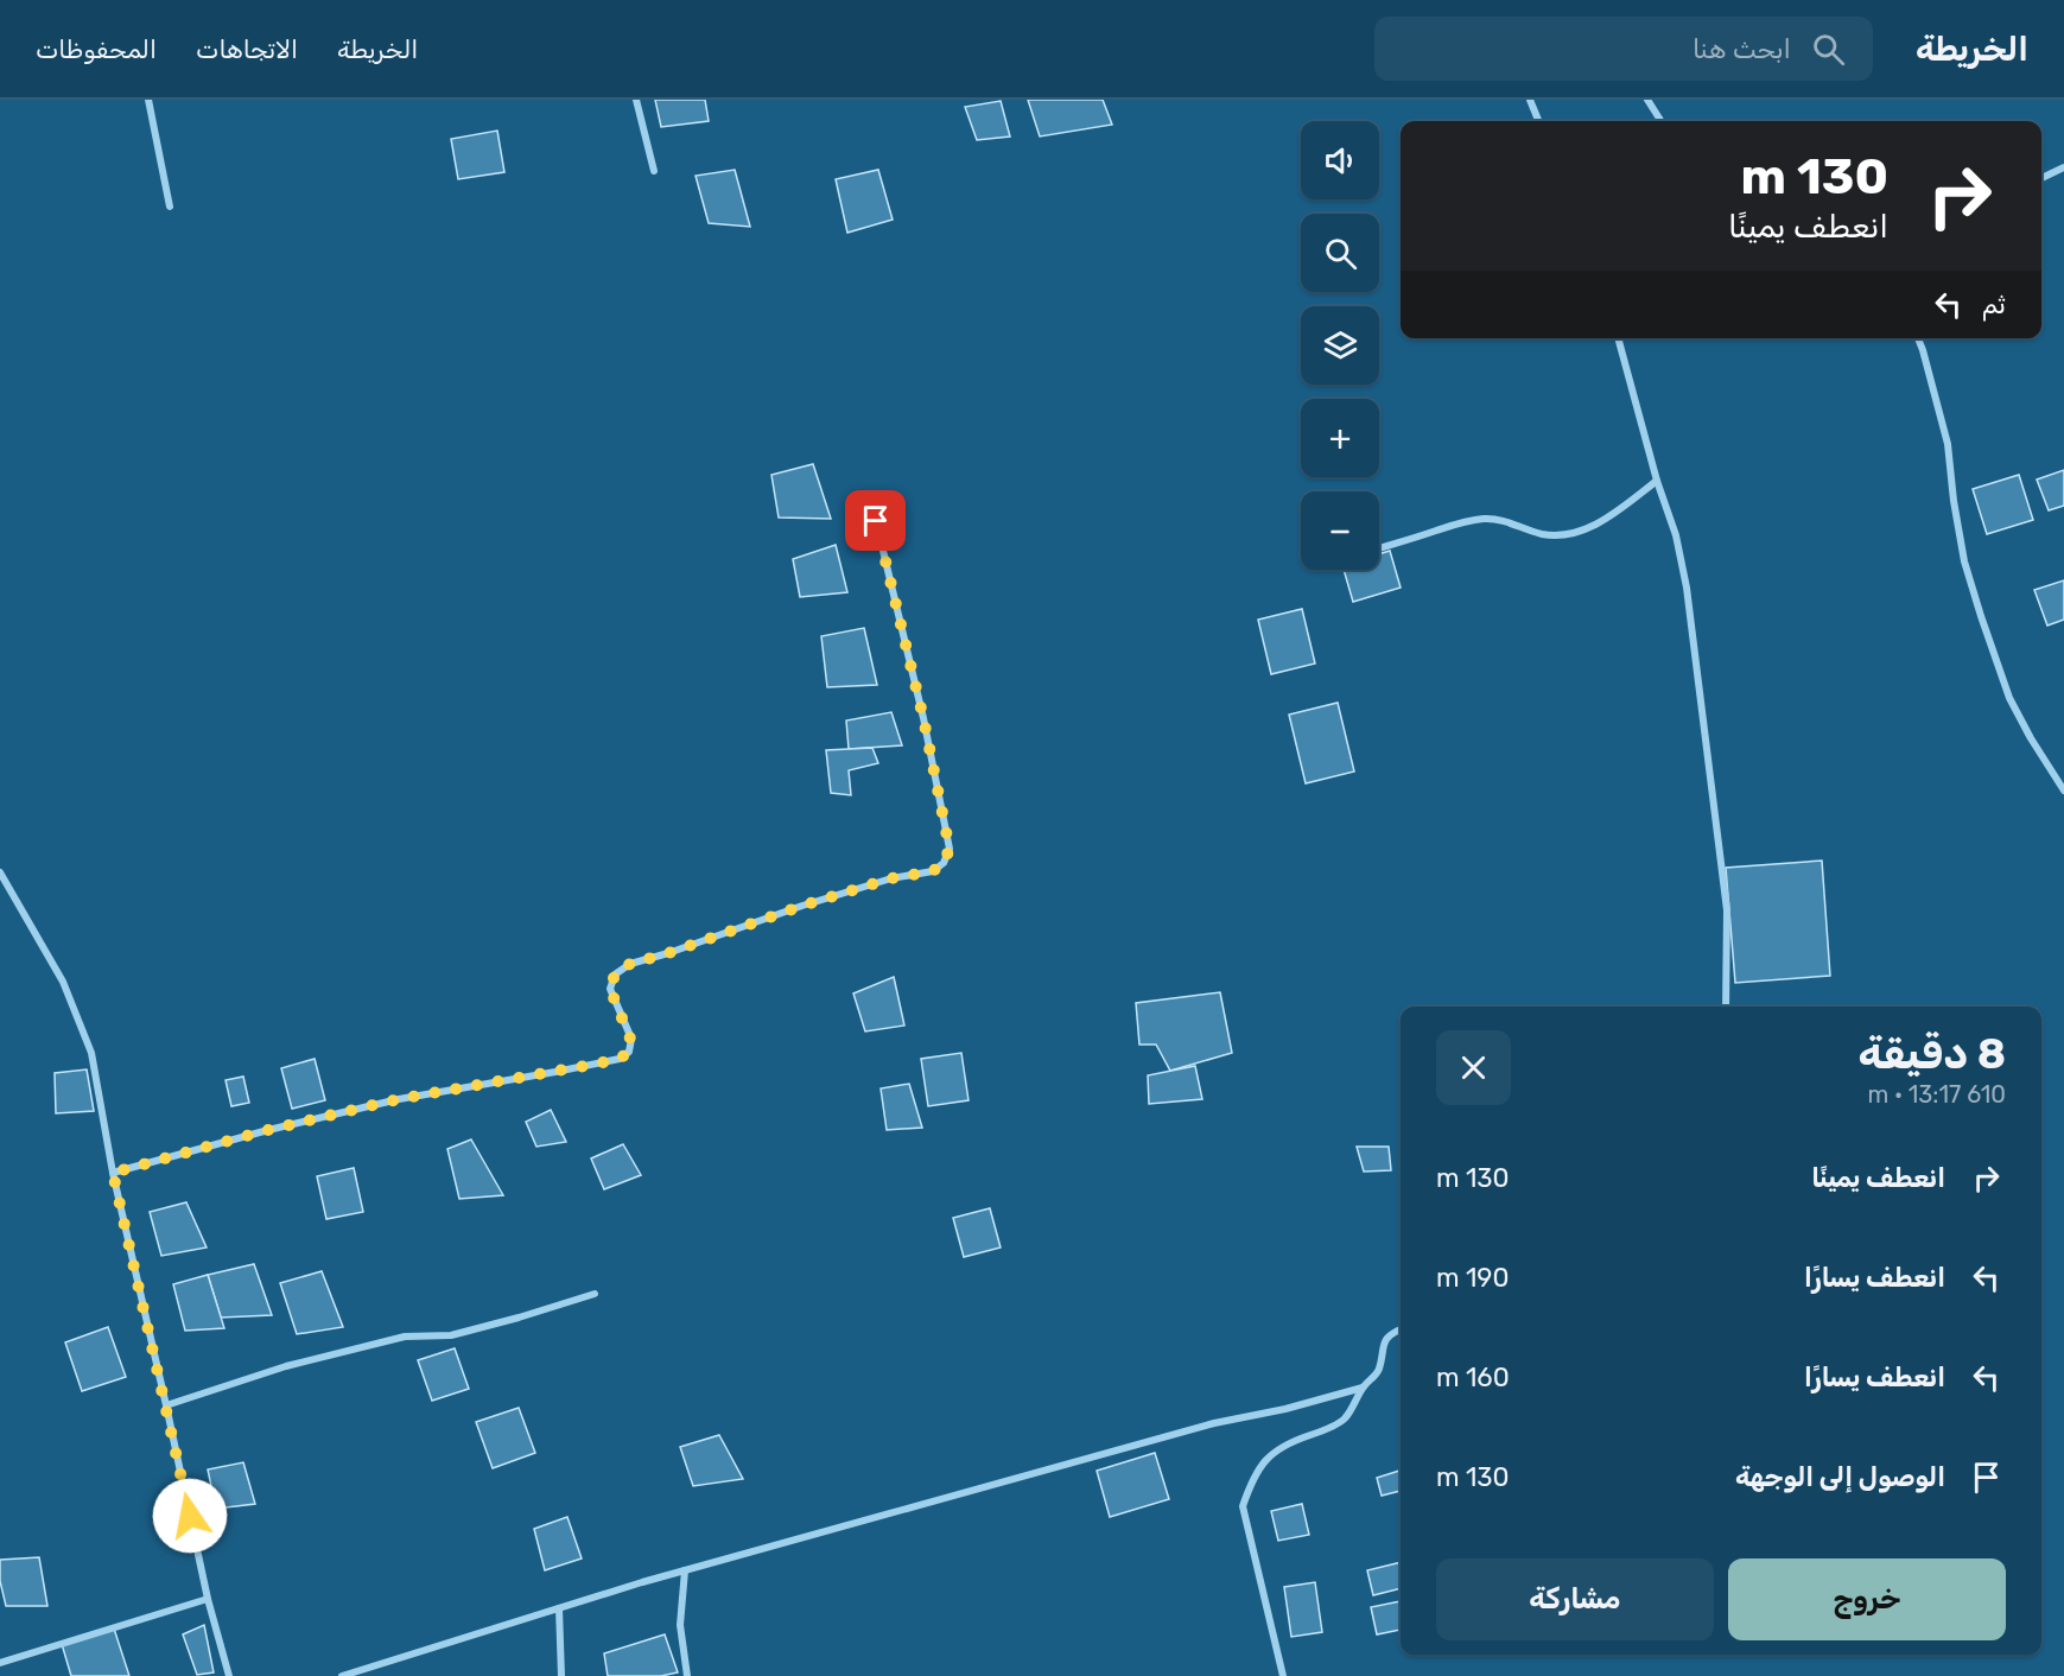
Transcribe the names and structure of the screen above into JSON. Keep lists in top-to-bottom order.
{
  "page": {
    "header": "الخريطة",
    "search": "ابحث هنا",
    "nav": ["الخريطة", "الاتجاهات", "المحفوظات"],
    "map_buttons": ["+", "−"],
    "turn": ["130 m", "انعطف يمينًا"],
    "then": "ثم",
    "heading": ["8 دقيقة", "610 m · 13:17"],
    "list": [
      {
        "name": "انعطف يمينًا",
        "value": "130 m"
      },
      {
        "name": "انعطف يسارًا",
        "value": "190 m"
      },
      {
        "name": "انعطف يسارًا",
        "value": "160 m"
      },
      {
        "name": "الوصول إلى الوجهة",
        "value": "130 m"
      }
    ],
    "buttons": ["خروج", "مشاركة"]
  }
}
